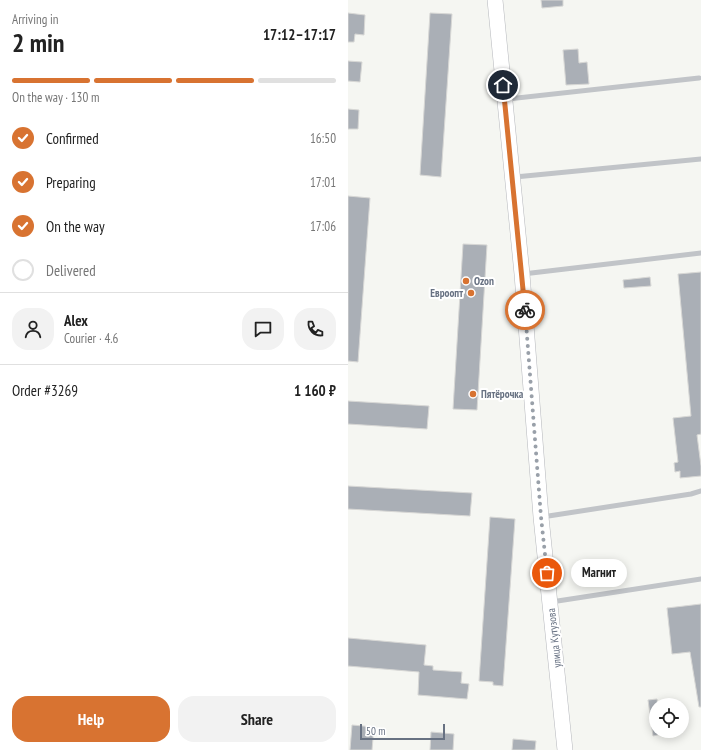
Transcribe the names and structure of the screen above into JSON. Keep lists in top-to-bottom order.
{
  "streets": {
    "main road": ["улица Кутузова"]
  },
  "places": [
    "Ozon",
    "Евроопт",
    "Пятёрочка",
    "Магнит"
  ],
  "scale_bar": "50 m",
  "page": {
    "heading": ["2 min", "Arriving in", "17:12–17:17"],
    "panel": [
      "Alex",
      "Courier · 4.6",
      "Order #3269",
      "1 160 ₽"
    ],
    "bar": "On the way · 130 m",
    "list": [
      ["Confirmed", "16:50"],
      ["Preparing", "17:01"],
      ["On the way", "17:06"],
      "Delivered"
    ],
    "bubble": "Магнит",
    "buttons": ["Help", "Share"],
    "scale": "50 m"
  }
}
